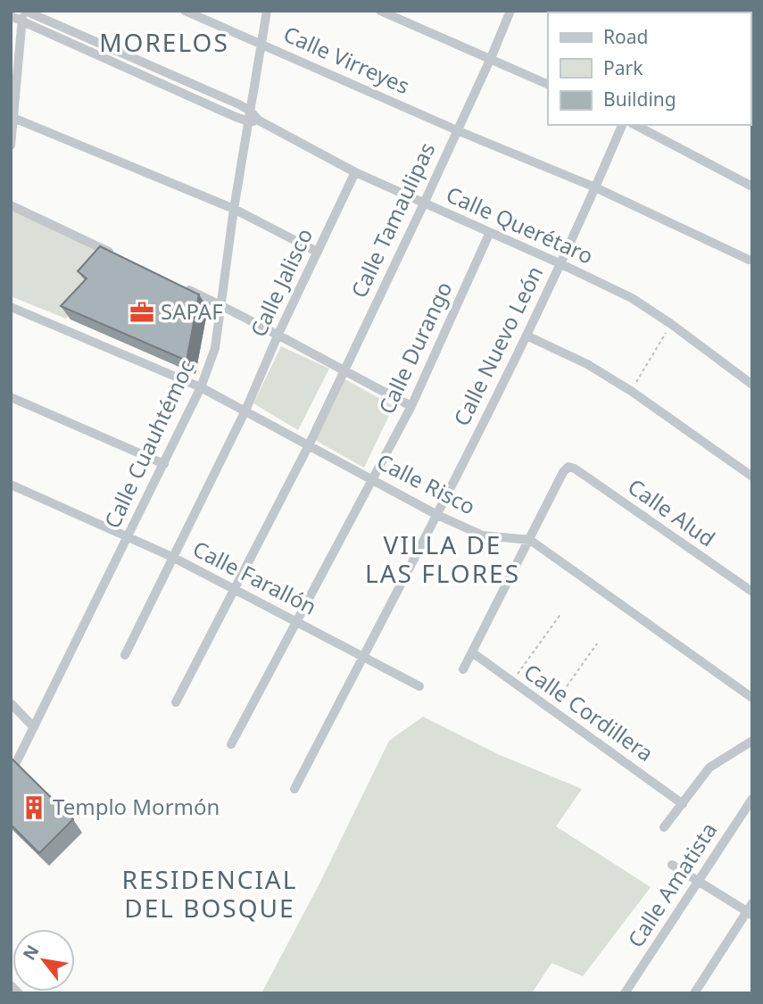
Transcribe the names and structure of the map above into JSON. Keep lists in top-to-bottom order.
{
  "streets": {
    "street": [
      "Calle Virreyes",
      "Calle Tamaulipas",
      "Calle Querétaro",
      "Calle Jalisco",
      "Calle Nuevo León",
      "Calle Durango",
      "Calle Cuauhtémoc",
      "Calle Risco",
      "Calle Alud",
      "Calle Farallón",
      "Calle Cordillera",
      "Calle Amatista"
    ]
  },
  "crossings": [
    ["Calle Virreyes", "Calle Tamaulipas"],
    ["Calle Virreyes", "Calle Nuevo León"],
    ["Calle Virreyes", "Calle Cuauhtémoc"],
    ["Calle Tamaulipas", "Calle Querétaro"],
    ["Calle Tamaulipas", "Calle Risco"],
    ["Calle Tamaulipas", "Calle Farallón"],
    ["Calle Querétaro", "Calle Jalisco"],
    ["Calle Querétaro", "Calle Nuevo León"],
    ["Calle Querétaro", "Calle Durango"],
    ["Calle Querétaro", "Calle Cuauhtémoc"],
    ["Calle Jalisco", "Calle Risco"],
    ["Calle Jalisco", "Calle Farallón"],
    ["Calle Nuevo León", "Calle Risco"],
    ["Calle Nuevo León", "Calle Farallón"],
    ["Calle Durango", "Calle Risco"],
    ["Calle Durango", "Calle Farallón"],
    ["Calle Cuauhtémoc", "Calle Risco"],
    ["Calle Cuauhtémoc", "Calle Farallón"],
    ["Calle Risco", "Calle Alud"]
  ],
  "districts": ["MORELOS", "VILLA DE LAS FLORES", "RESIDENCIAL DEL BOSQUE"],
  "places": {
    "office": ["SAPAF"],
    "building": ["Templo Mormón"]
  },
  "legend": ["Road", "Park", "Building"],
  "north": "top left"
}
